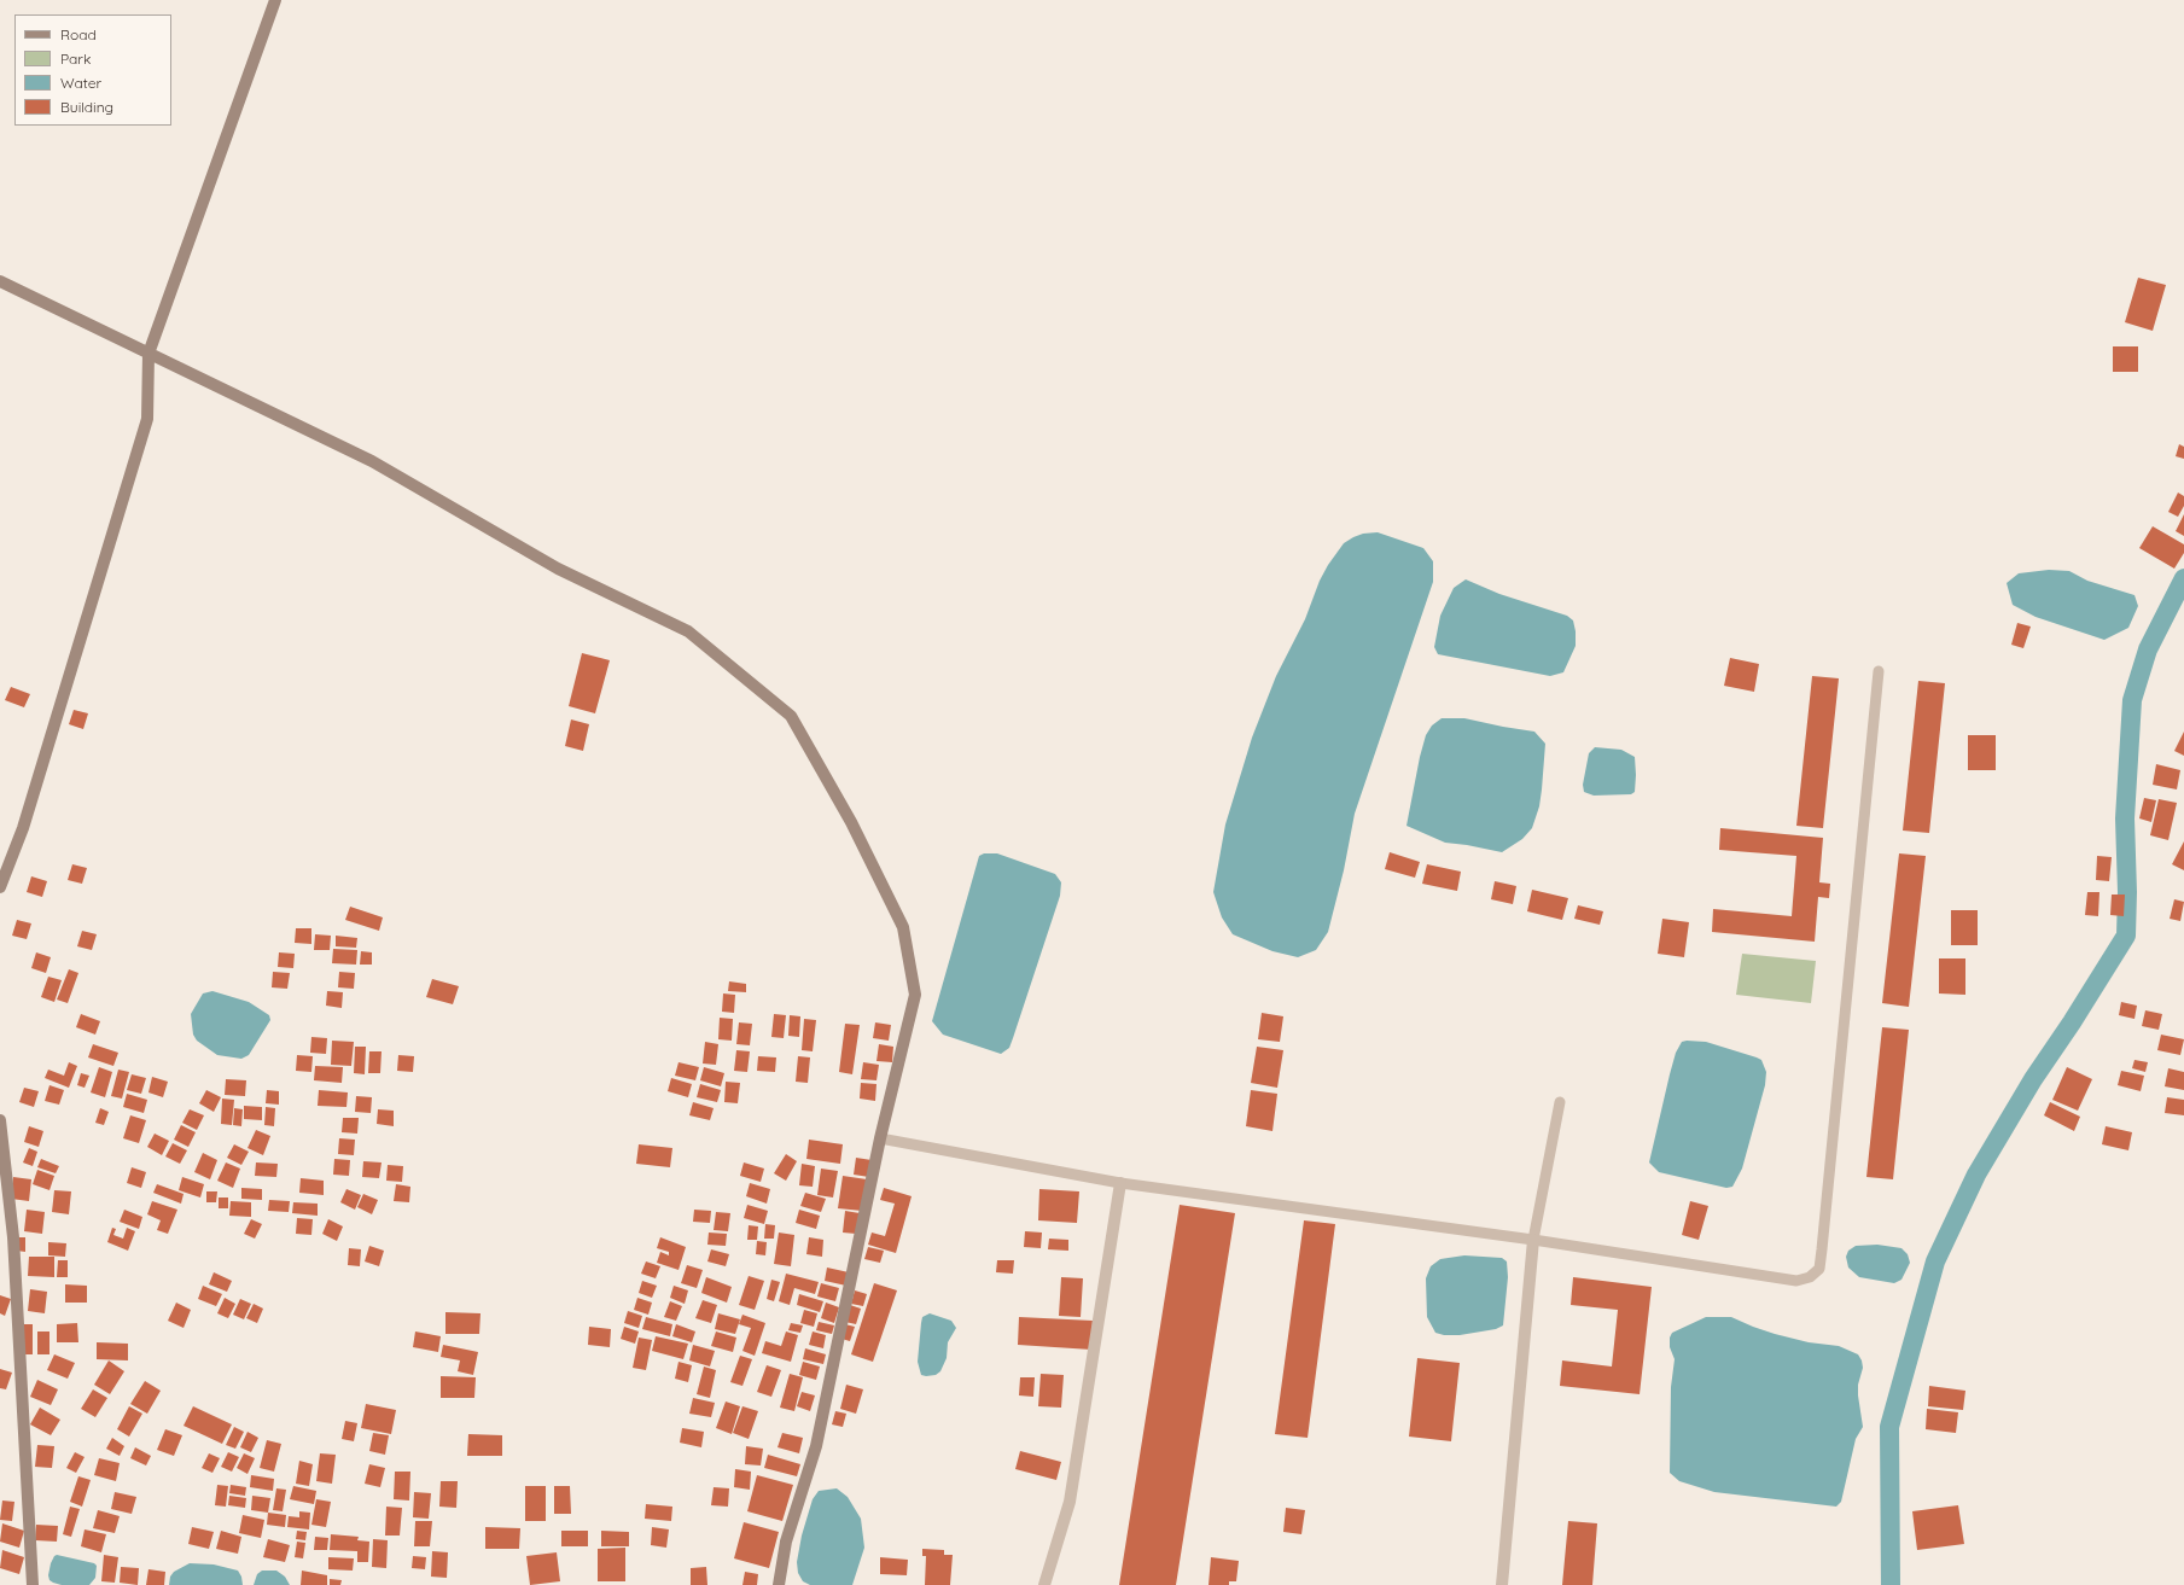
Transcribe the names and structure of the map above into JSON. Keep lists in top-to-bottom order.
{
  "legend": [
    "Road",
    "Park",
    "Water",
    "Building"
  ]
}
